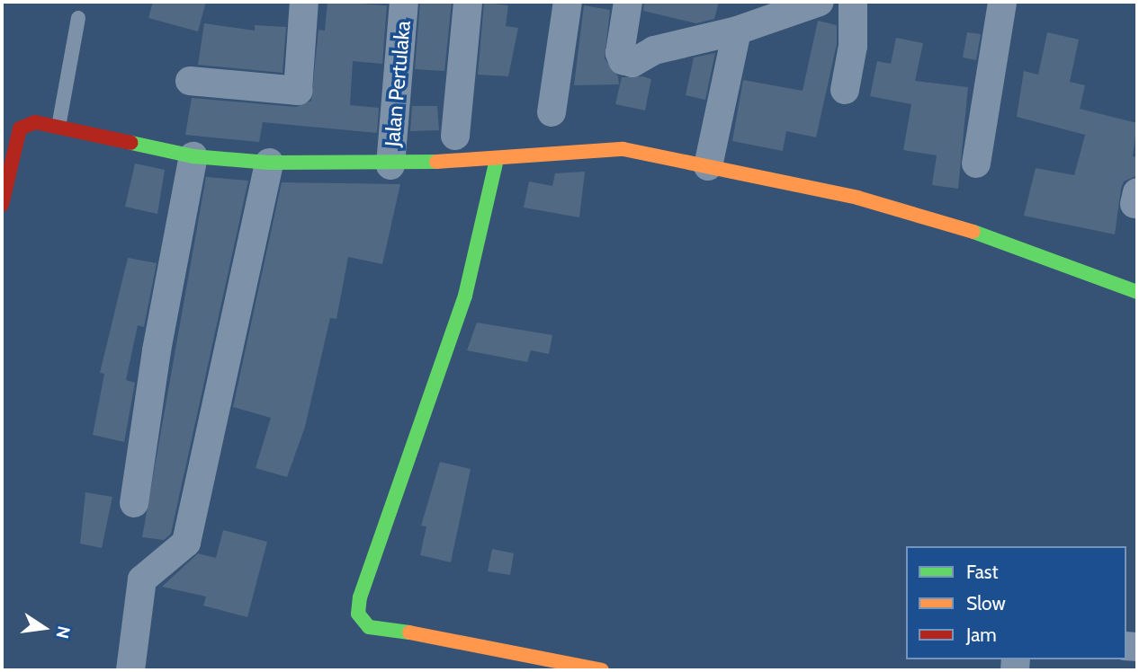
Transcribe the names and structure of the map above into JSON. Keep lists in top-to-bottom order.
{
  "streets": {
    "street": ["Jalan Pertulaka"]
  },
  "legend": ["Fast", "Slow", "Jam"],
  "north": "right"
}
